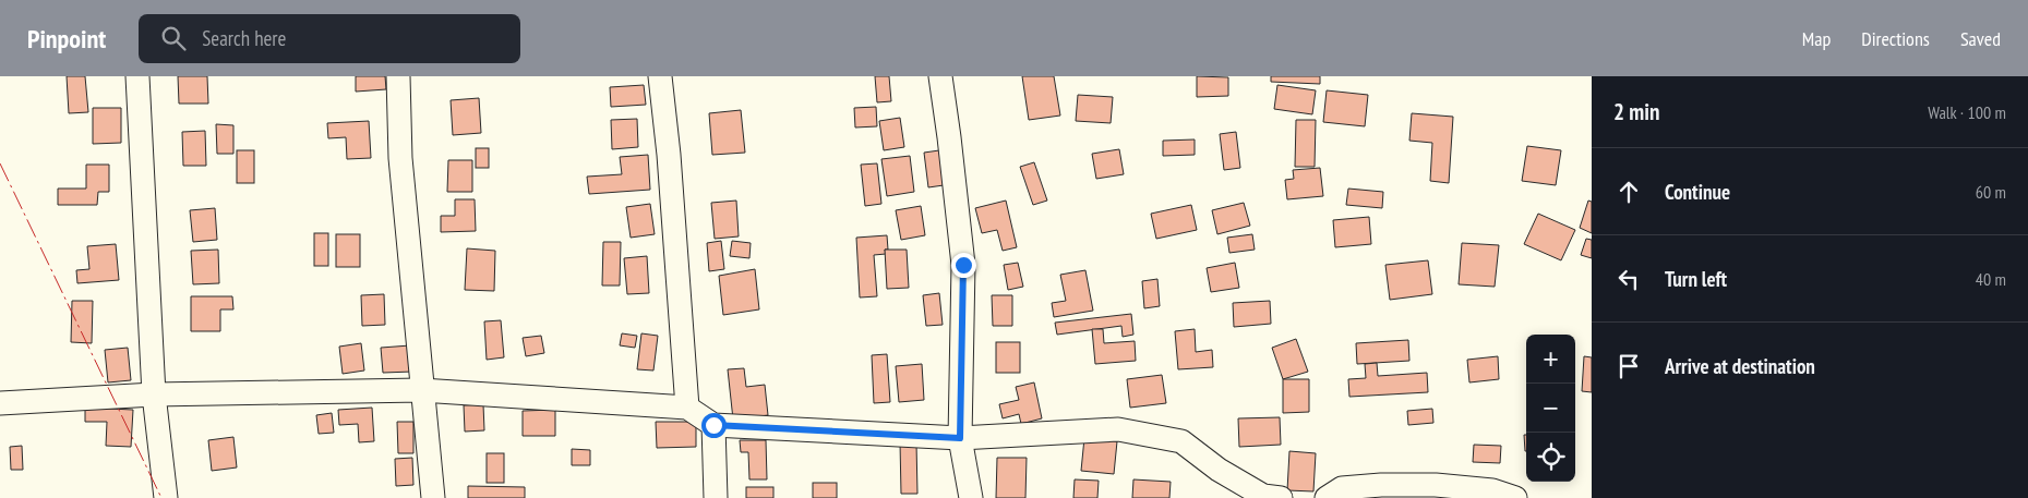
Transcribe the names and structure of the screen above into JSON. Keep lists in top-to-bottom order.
{
  "page": {
    "header": "Pinpoint",
    "search": "Search here",
    "nav": ["Map", "Directions", "Saved"],
    "heading": ["2 min", "Walk · 100 m"],
    "list": [
      ["Continue", "60 m"],
      ["Turn left", "40 m"],
      "Arrive at destination"
    ],
    "map_buttons": ["+", "−"]
  }
}
